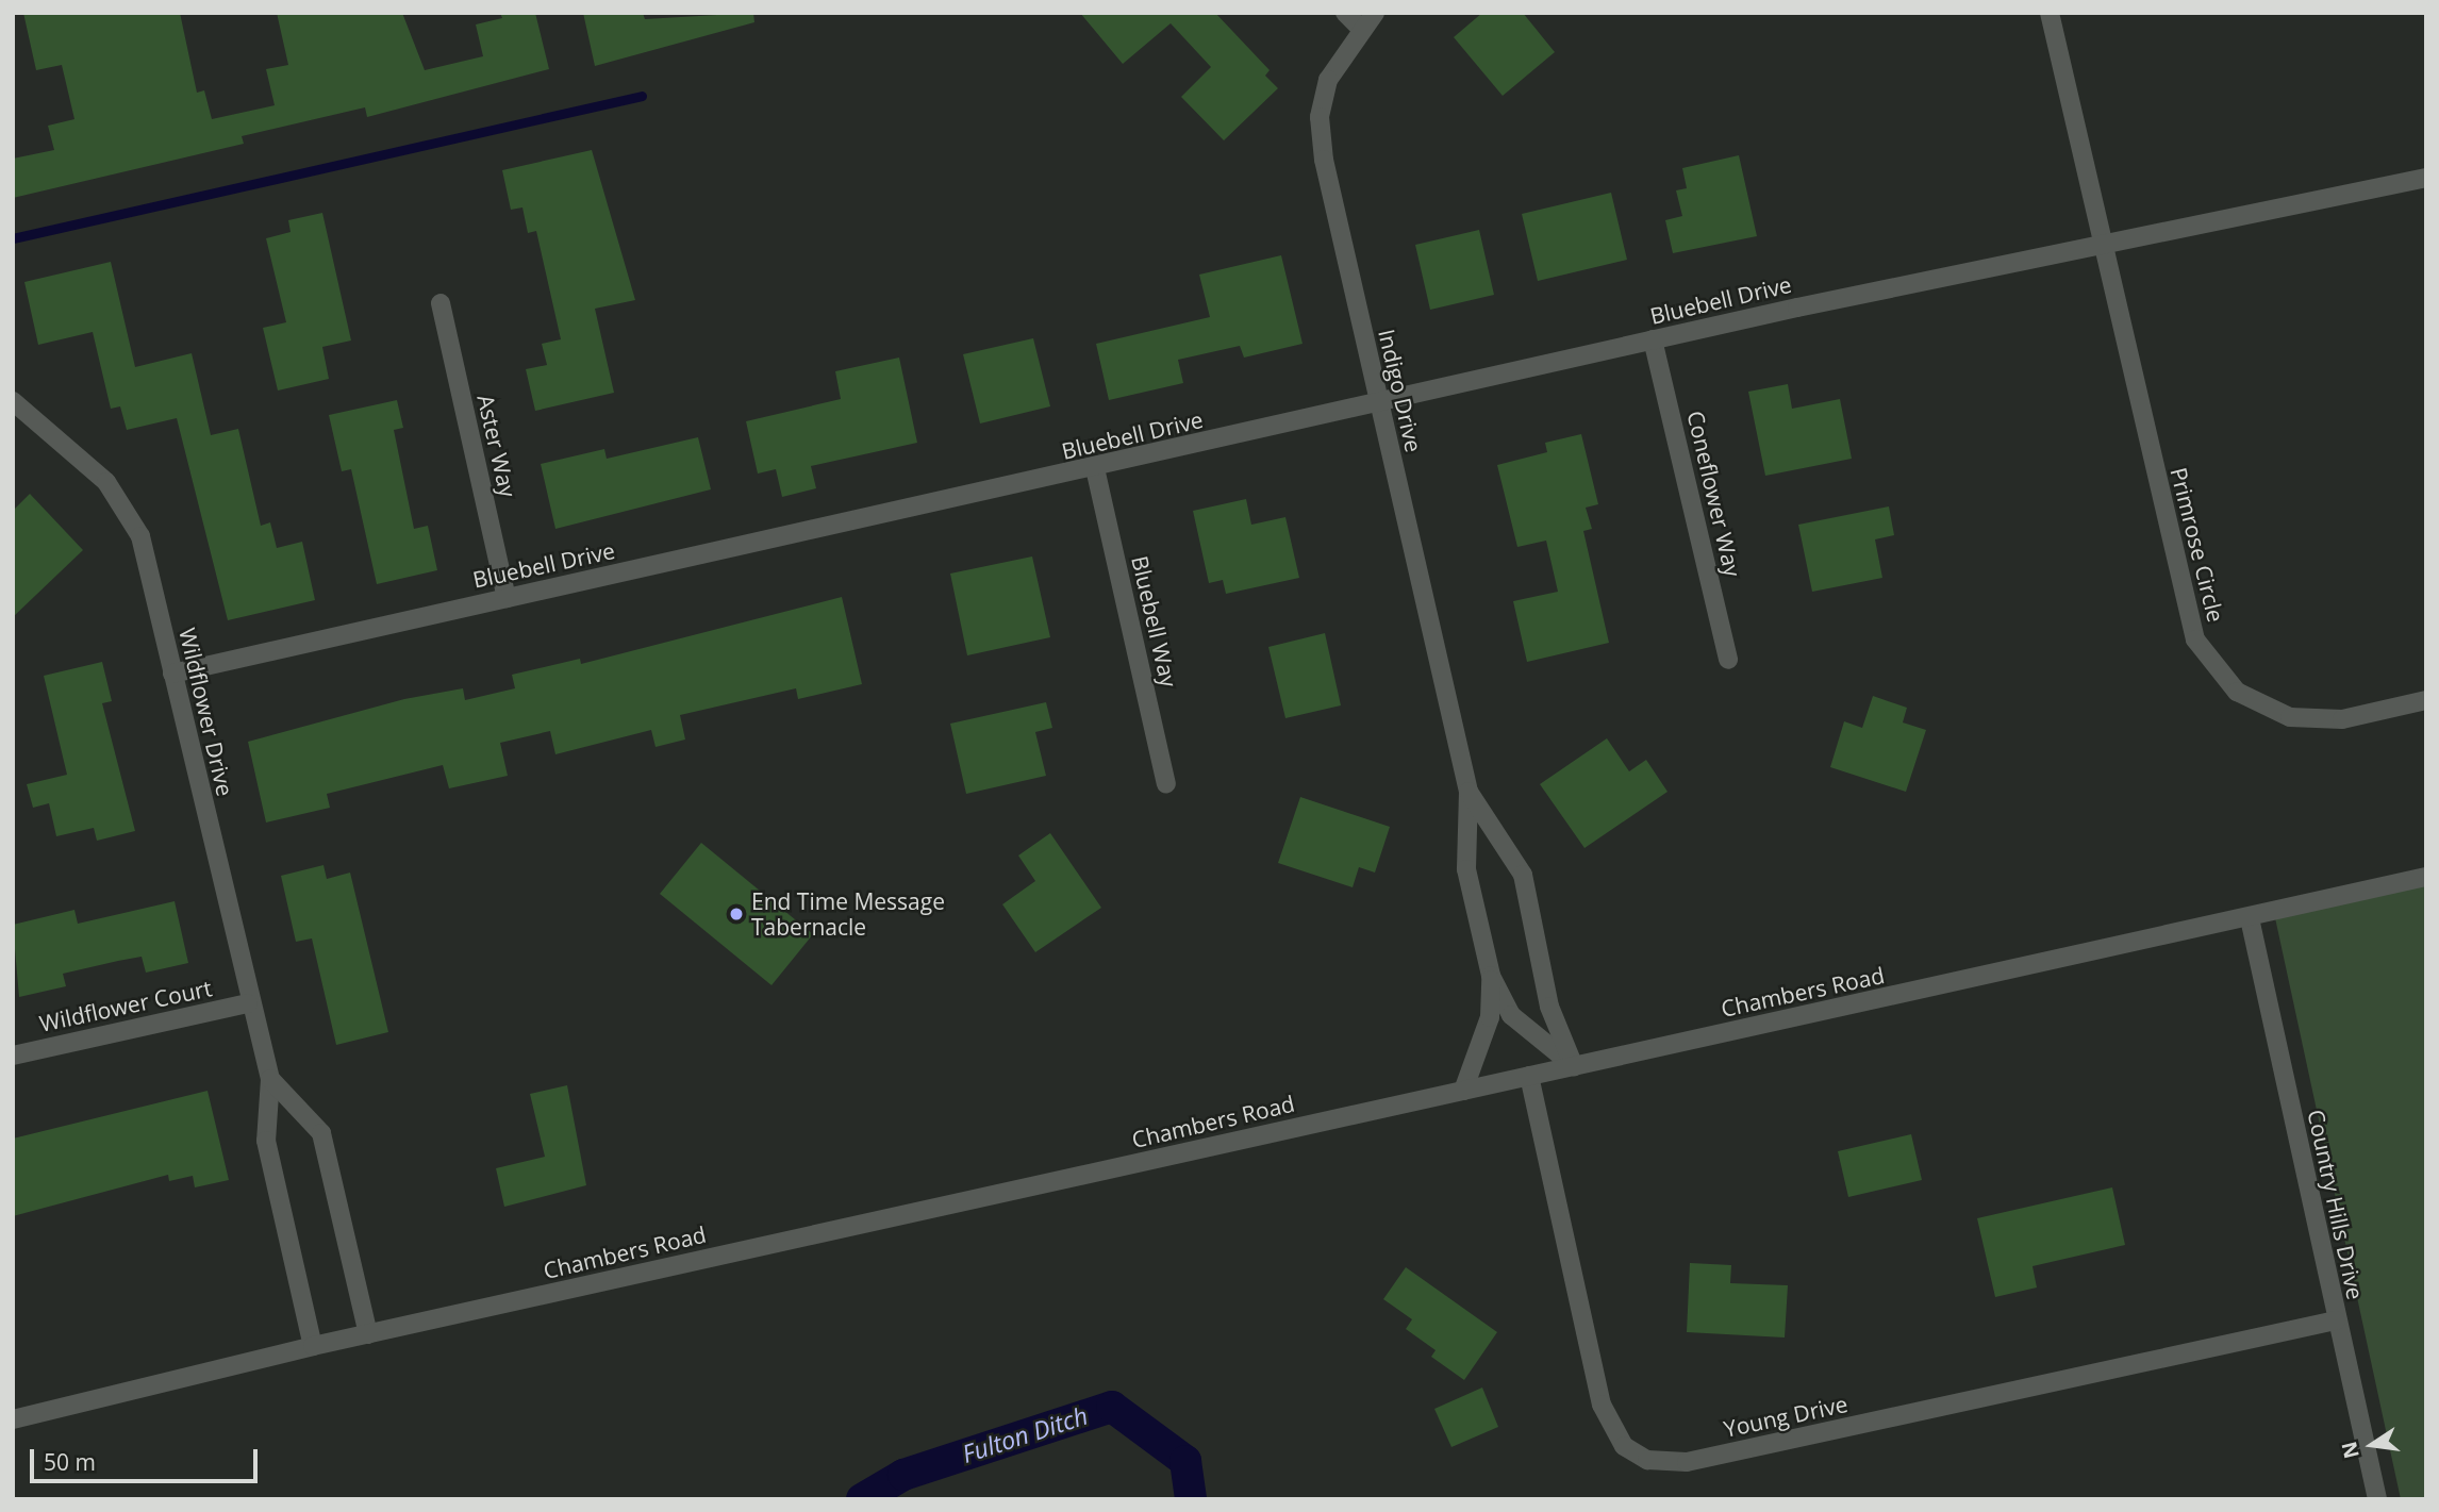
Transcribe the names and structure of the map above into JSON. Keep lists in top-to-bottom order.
{
  "streets": {
    "street": [
      "Bluebell Drive",
      "Indigo Drive",
      "Aster Way",
      "Coneflower Way",
      "Primrose Circle",
      "Bluebell Way",
      "Wildflower Drive",
      "Chambers Road",
      "Wildflower Court",
      "Country Hills Drive",
      "Young Drive"
    ]
  },
  "crossings": [
    ["Bluebell Drive", "Indigo Drive"],
    ["Bluebell Drive", "Aster Way"],
    ["Bluebell Drive", "Coneflower Way"],
    ["Bluebell Drive", "Primrose Circle"],
    ["Bluebell Drive", "Bluebell Way"],
    ["Bluebell Drive", "Wildflower Drive"],
    ["Indigo Drive", "Chambers Road"],
    ["Wildflower Drive", "Chambers Road"],
    ["Wildflower Drive", "Wildflower Court"],
    ["Chambers Road", "Country Hills Drive"],
    ["Chambers Road", "Young Drive"],
    ["Country Hills Drive", "Young Drive"]
  ],
  "water": ["Fulton Ditch"],
  "places": ["End Time Message Tabernacle"],
  "scale_bar": "50 m",
  "north": "left"
}
